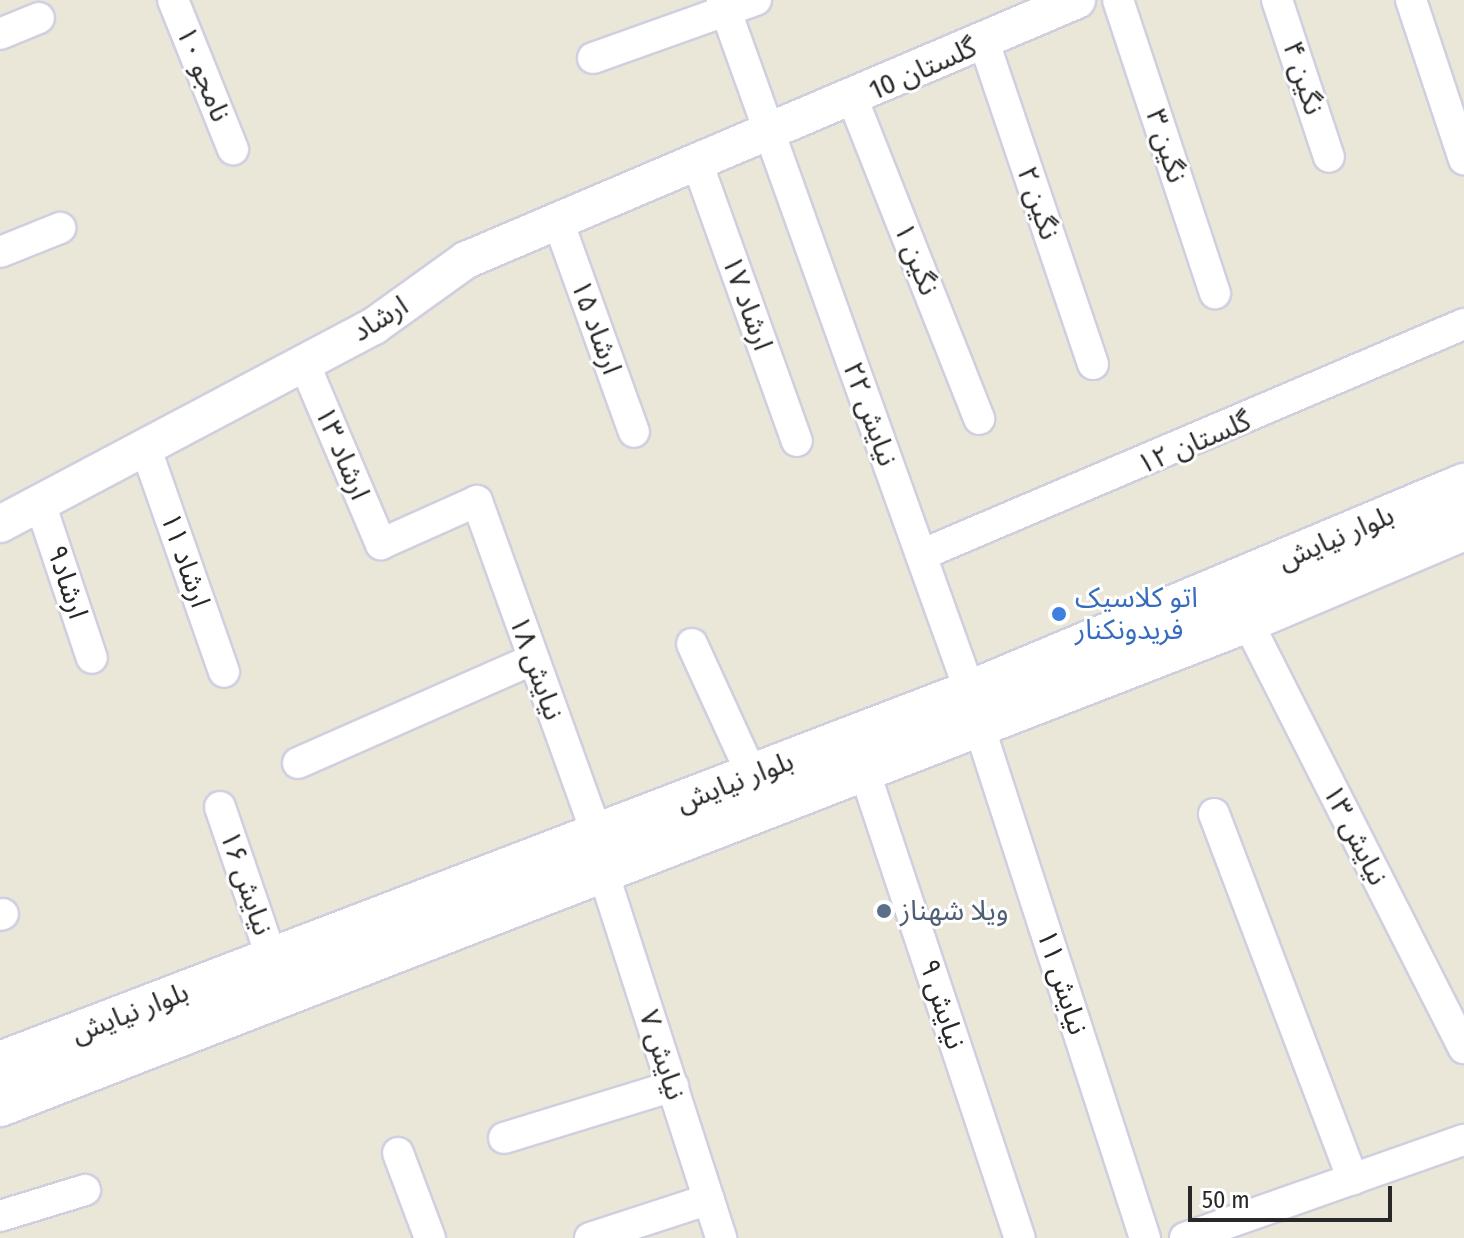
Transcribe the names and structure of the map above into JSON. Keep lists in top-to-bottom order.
{
  "streets": {
    "main road": ["بلوار نیایش"],
    "street": [
      "گلستان 10",
      "نامجو ۱۰",
      "نگین ۴",
      "نگین ۳",
      "نگین ۲",
      "نگین ۱",
      "ارشاد ۱۷",
      "ارشاد",
      "ارشاد ۱۵",
      "نیایش ۲۲",
      "گلستان ۱۲",
      "ارشاد ۱۳",
      "ارشاد ۱۱",
      "ارشاد۹",
      "نیایش ۱۸",
      "نیایش ۱۳",
      "نیایش ۱۶",
      "نیایش ۱۱",
      "نیایش ۹",
      "نیایش ۷"
    ]
  },
  "crossings": [
    ["گلستان 10", "نگین ۲"],
    ["گلستان 10", "نگین ۱"],
    ["گلستان 10", "ارشاد"],
    ["گلستان 10", "نیایش ۲۲"],
    ["ارشاد ۱۷", "ارشاد"],
    ["ارشاد", "ارشاد ۱۵"],
    ["ارشاد", "نیایش ۲۲"],
    ["ارشاد", "ارشاد ۱۳"],
    ["ارشاد", "ارشاد ۱۱"],
    ["ارشاد", "ارشاد۹"],
    ["نیایش ۲۲", "گلستان ۱۲"],
    ["نیایش ۲۲", "بلوار نیایش"],
    ["نیایش ۲۲", "نیایش ۱۱"],
    ["ارشاد ۱۳", "نیایش ۱۸"],
    ["بلوار نیایش", "نیایش ۱۸"],
    ["بلوار نیایش", "نیایش ۱۳"],
    ["بلوار نیایش", "نیایش ۱۶"],
    ["بلوار نیایش", "نیایش ۱۱"],
    ["بلوار نیایش", "نیایش ۹"],
    ["بلوار نیایش", "نیایش ۷"],
    ["نیایش ۱۸", "نیایش ۷"]
  ],
  "places": ["اتو کلاسیک فریدونکنار", "ویلا شهناز"],
  "scale_bar": "50 m"
}
